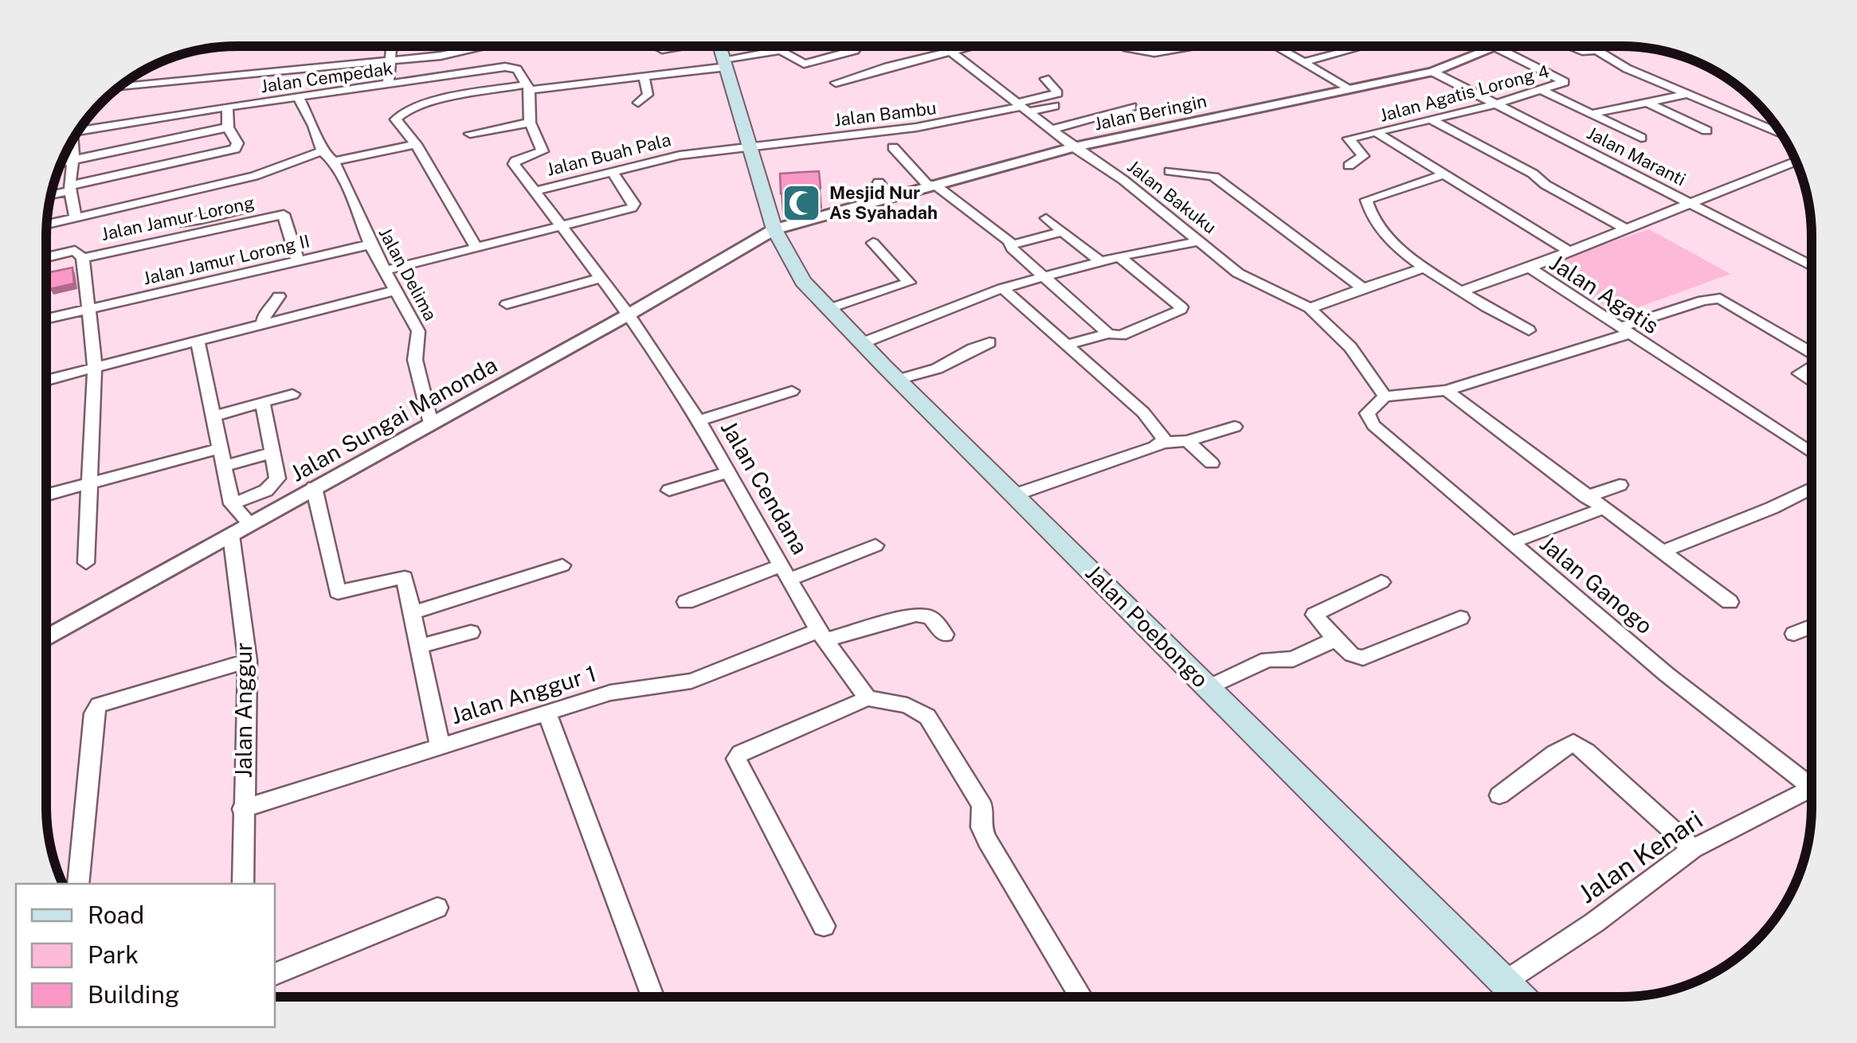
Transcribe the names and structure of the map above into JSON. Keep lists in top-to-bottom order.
{
  "streets": {
    "main road": ["Jalan Poebongo"],
    "street": [
      "Jalan Cempedak",
      "Jalan Agatis Lorong 4",
      "Jalan Beringin",
      "Jalan Bambu",
      "Jalan Buah Pala",
      "Jalan Maranti",
      "Jalan Bakuku",
      "Jalan Jamur Lorong",
      "Jalan Jamur Lorong II",
      "Jalan Delima",
      "Jalan Agatis",
      "Jalan Sungai Manonda",
      "Jalan Cendana",
      "Jalan Ganogo",
      "Jalan Anggur 1",
      "Jalan Anggur",
      "Jalan Kenari"
    ]
  },
  "crossings": [
    ["Jalan Cempedak", "Jalan Buah Pala"],
    ["Jalan Cempedak", "Jalan Delima"],
    ["Jalan Agatis Lorong 4", "Jalan Beringin"],
    ["Jalan Agatis Lorong 4", "Jalan Maranti"],
    ["Jalan Agatis Lorong 4", "Jalan Agatis"],
    ["Jalan Beringin", "Jalan Maranti"],
    ["Jalan Beringin", "Jalan Bakuku"],
    ["Jalan Beringin", "Jalan Sungai Manonda"],
    ["Jalan Beringin", "Jalan Poebongo"],
    ["Jalan Bambu", "Jalan Buah Pala"],
    ["Jalan Bambu", "Jalan Bakuku"],
    ["Jalan Bambu", "Jalan Poebongo"],
    ["Jalan Buah Pala", "Jalan Sungai Manonda"],
    ["Jalan Buah Pala", "Jalan Cendana"],
    ["Jalan Maranti", "Jalan Agatis"],
    ["Jalan Bakuku", "Jalan Ganogo"],
    ["Jalan Jamur Lorong", "Jalan Jamur Lorong II"],
    ["Jalan Jamur Lorong II", "Jalan Delima"],
    ["Jalan Delima", "Jalan Sungai Manonda"],
    ["Jalan Sungai Manonda", "Jalan Cendana"],
    ["Jalan Sungai Manonda", "Jalan Poebongo"],
    ["Jalan Sungai Manonda", "Jalan Anggur"],
    ["Jalan Cendana", "Jalan Anggur 1"],
    ["Jalan Poebongo", "Jalan Kenari"],
    ["Jalan Anggur 1", "Jalan Anggur"]
  ],
  "places": {
    "mosque": ["Mesjid Nur As Syahadah"]
  },
  "legend": ["Road", "Park", "Building"]
}
